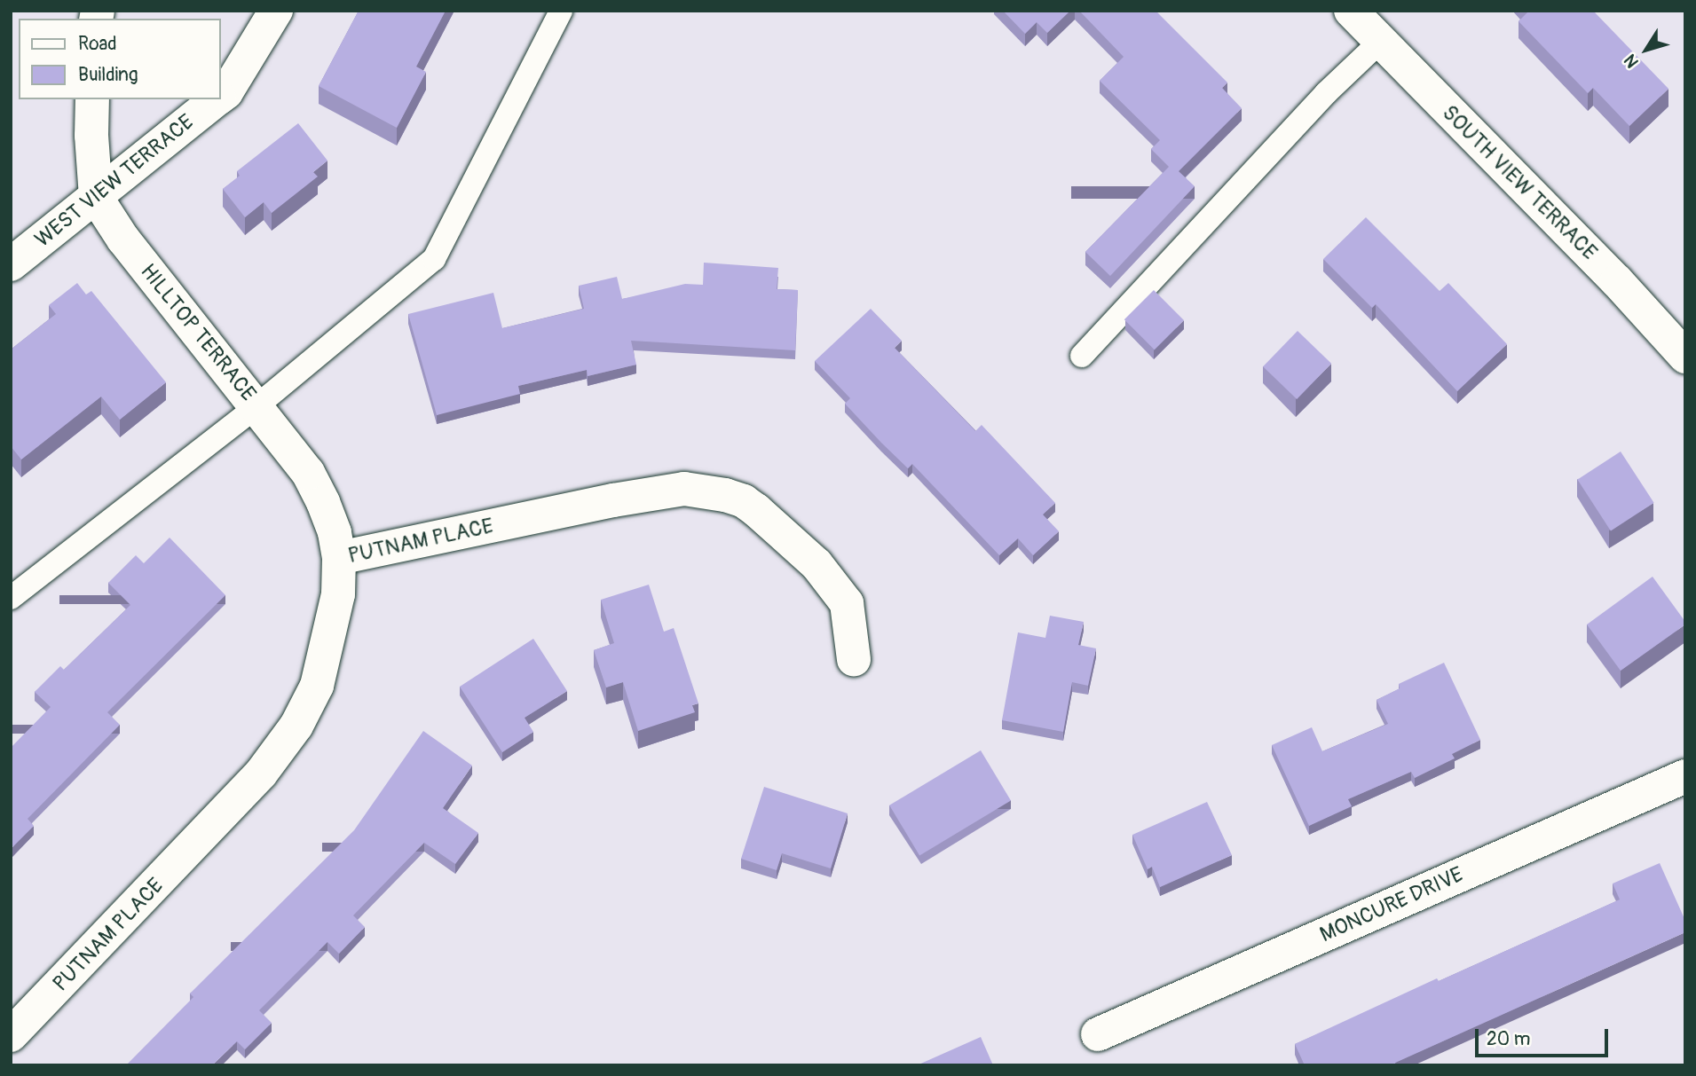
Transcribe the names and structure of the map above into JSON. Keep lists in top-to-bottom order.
{
  "streets": {
    "street": [
      "WEST VIEW TERRACE",
      "SOUTH VIEW TERRACE",
      "HILLTOP TERRACE",
      "PUTNAM PLACE",
      "MONCURE DRIVE"
    ]
  },
  "crossings": [
    ["WEST VIEW TERRACE", "HILLTOP TERRACE"],
    ["HILLTOP TERRACE", "PUTNAM PLACE"]
  ],
  "legend": ["Road", "Building"],
  "scale_bar": "20 m",
  "north": "bottom left"
}
